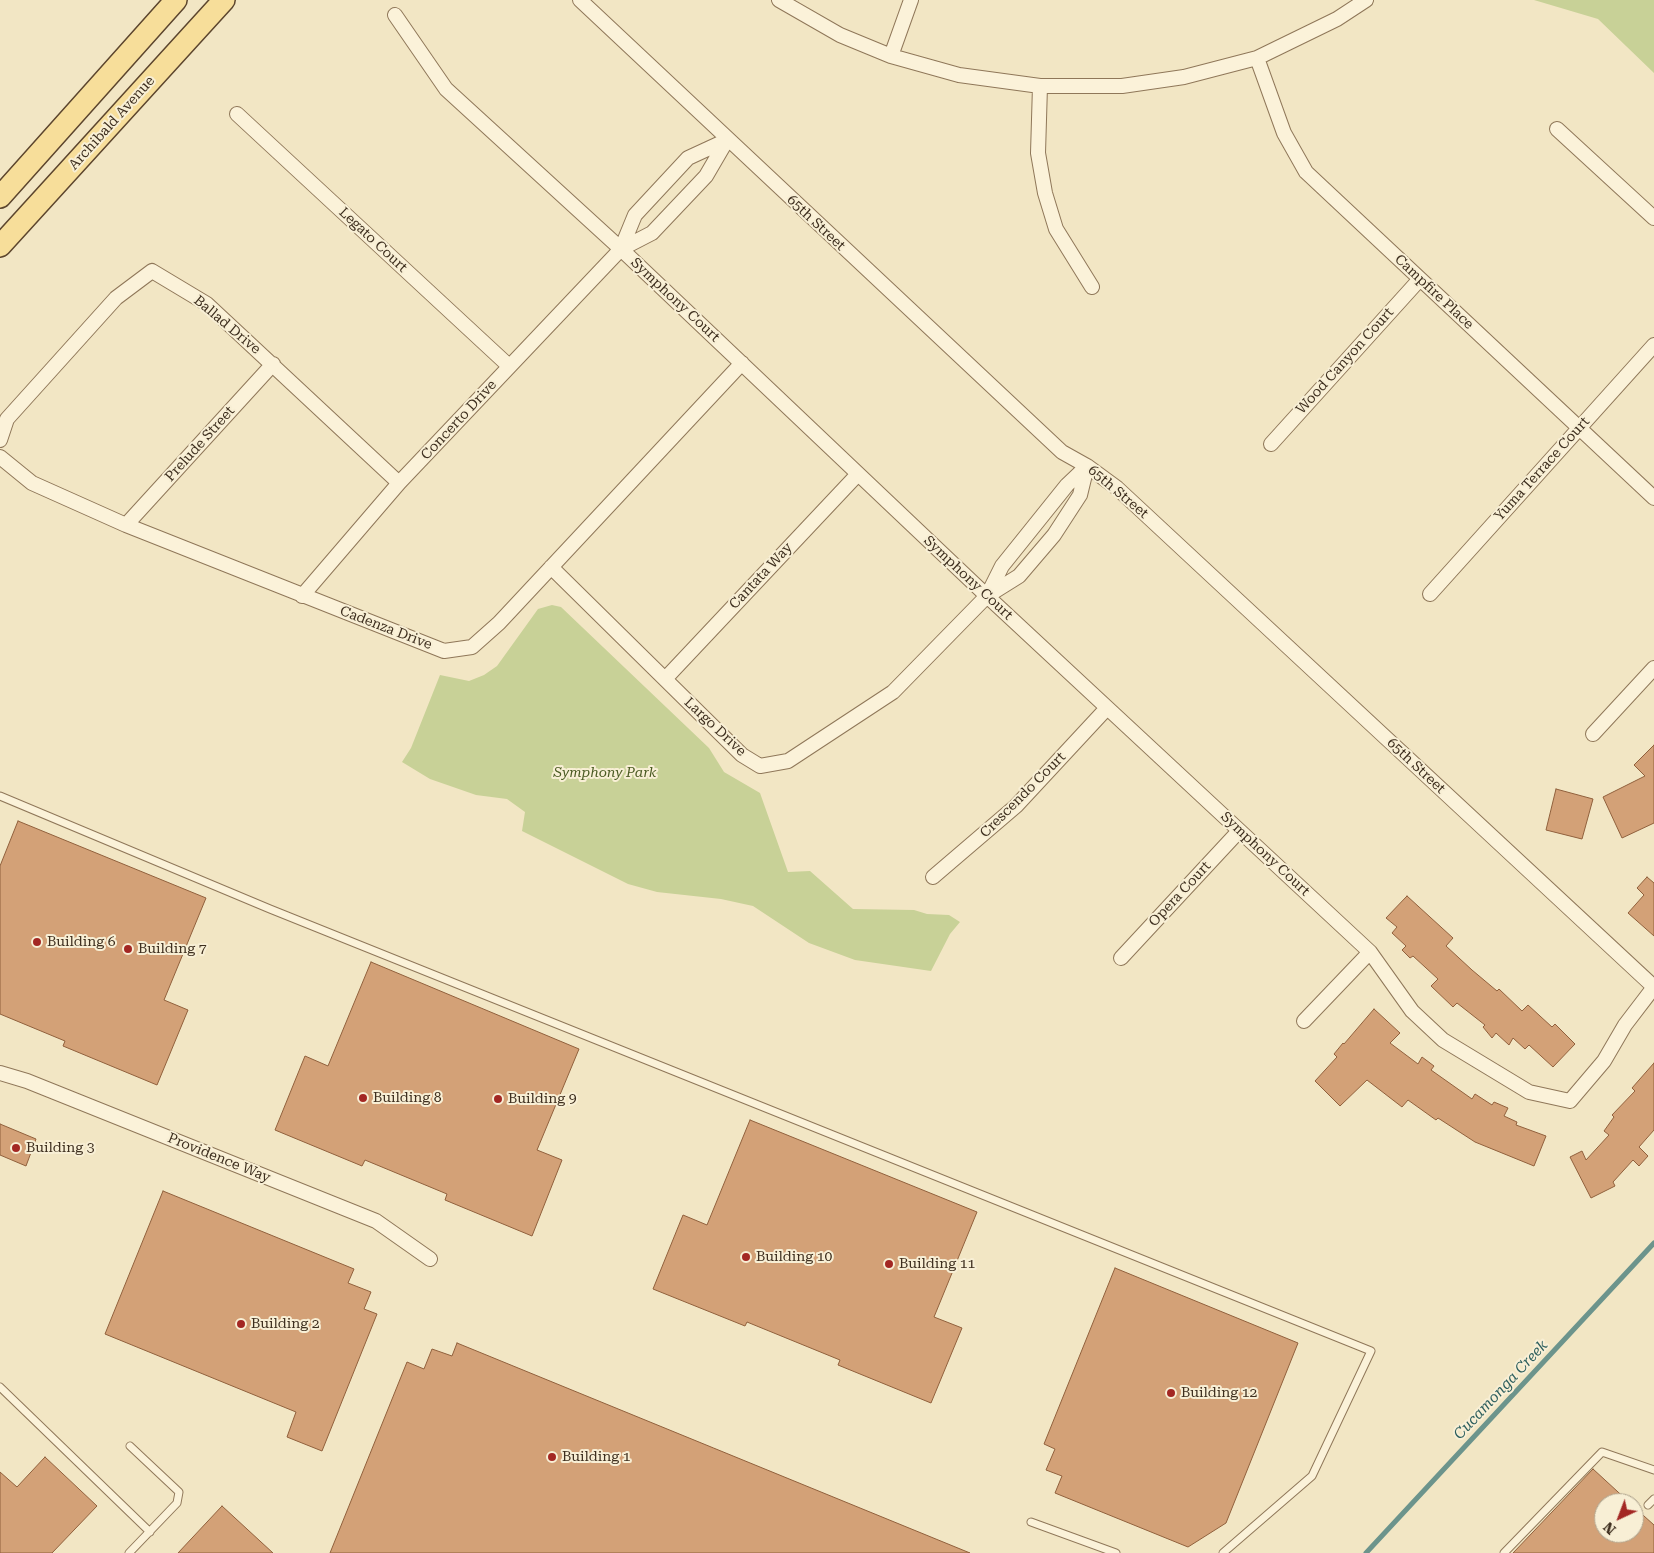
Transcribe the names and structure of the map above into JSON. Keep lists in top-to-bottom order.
{
  "streets": {
    "main road": ["Archibald Avenue"],
    "street": [
      "65th Street",
      "Legato Court",
      "Campfire Place",
      "Symphony Court",
      "Ballad Drive",
      "Wood Canyon Court",
      "Concerto Drive",
      "Prelude Street",
      "Yuma Terrace Court",
      "Cantata Way",
      "Cadenza Drive",
      "Largo Drive",
      "Crescendo Court",
      "Opera Court",
      "Providence Way"
    ]
  },
  "crossings": [
    ["65th Street", "Symphony Court"],
    ["65th Street", "Concerto Drive"],
    ["65th Street", "Largo Drive"],
    ["Legato Court", "Concerto Drive"],
    ["Campfire Place", "Wood Canyon Court"],
    ["Campfire Place", "Yuma Terrace Court"],
    ["Symphony Court", "Concerto Drive"],
    ["Symphony Court", "Cantata Way"],
    ["Symphony Court", "Cadenza Drive"],
    ["Symphony Court", "Largo Drive"],
    ["Symphony Court", "Crescendo Court"],
    ["Symphony Court", "Opera Court"],
    ["Ballad Drive", "Concerto Drive"],
    ["Ballad Drive", "Prelude Street"],
    ["Concerto Drive", "Cadenza Drive"],
    ["Prelude Street", "Cadenza Drive"],
    ["Cantata Way", "Largo Drive"],
    ["Cadenza Drive", "Largo Drive"]
  ],
  "water": ["Cucamonga Creek"],
  "parks": ["Symphony Park"],
  "places": [
    "Building 6",
    "Building 7",
    "Building 8",
    "Building 9",
    "Building 3",
    "Building 10",
    "Building 11",
    "Building 2",
    "Building 12",
    "Building 1"
  ],
  "north": "bottom left"
}
